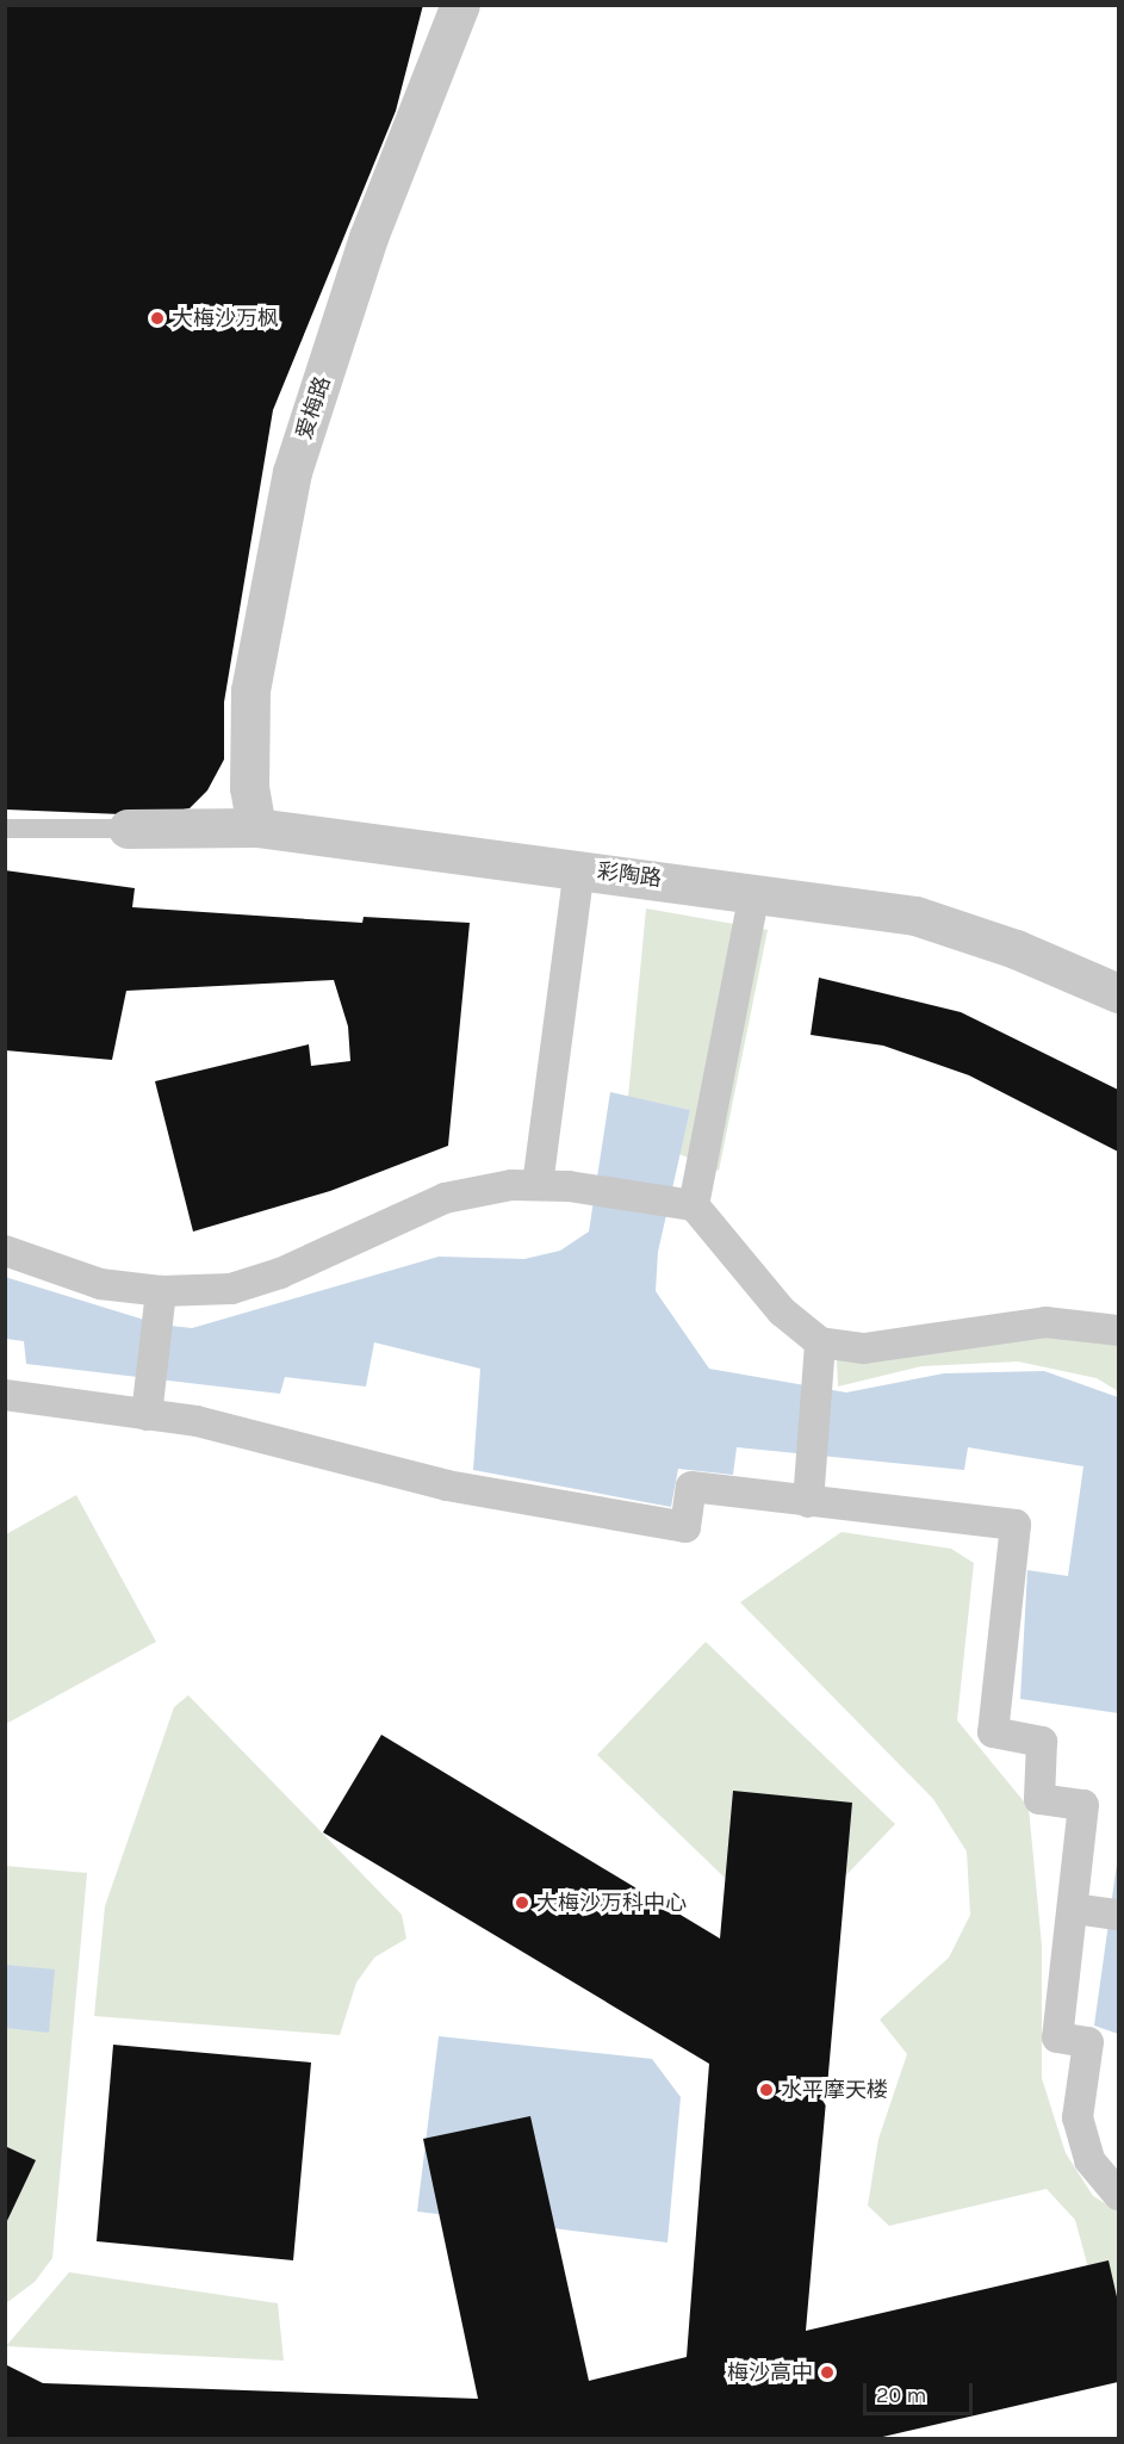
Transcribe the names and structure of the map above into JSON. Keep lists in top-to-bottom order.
{
  "streets": {
    "street": ["爱梅路", "彩陶路"]
  },
  "crossings": [
    ["爱梅路", "彩陶路"]
  ],
  "places": [
    "大梅沙万枫",
    "大梅沙万科中心",
    "水平摩天楼",
    "梅沙高中"
  ],
  "scale_bar": "20 m"
}
